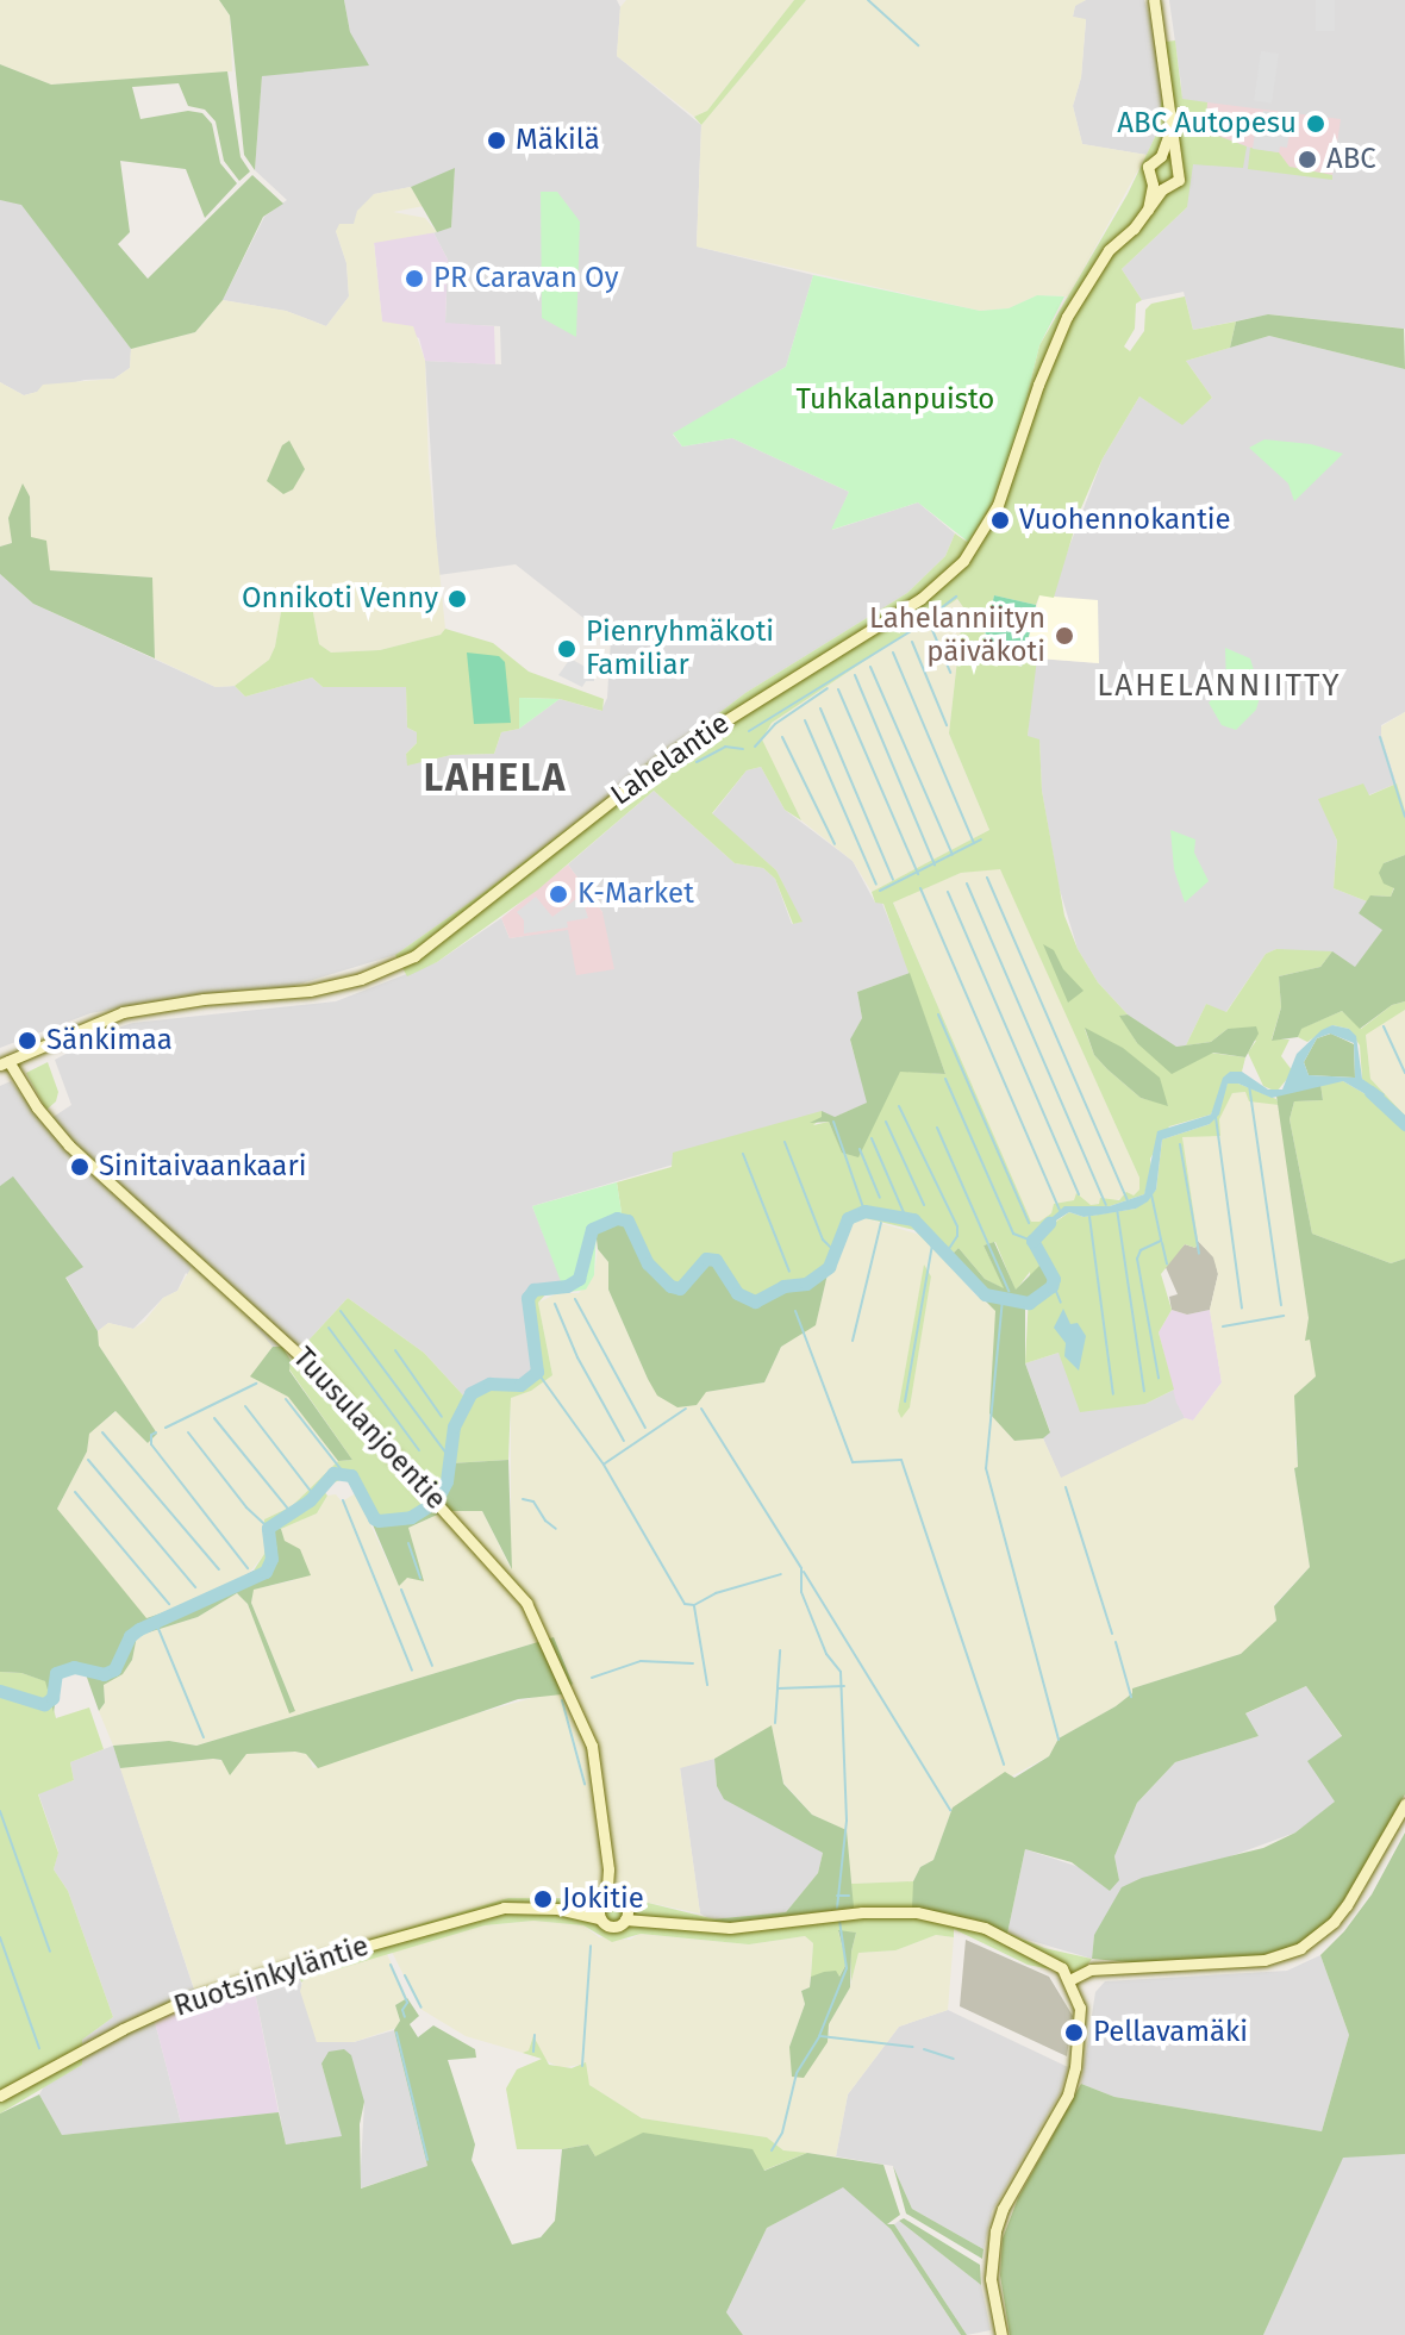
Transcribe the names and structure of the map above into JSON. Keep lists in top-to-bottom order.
{
  "streets": {
    "street": ["Lahelantie", "Tuusulanjoentie", "Ruotsinkyläntie"]
  },
  "crossings": [
    ["Lahelantie", "Tuusulanjoentie"],
    ["Tuusulanjoentie", "Ruotsinkyläntie"]
  ],
  "districts": ["LAHELANNIITTY", "LAHELA"],
  "parks": ["Tuhkalanpuisto"],
  "places": [
    "ABC Autopesu",
    "Mäkilä",
    "ABC",
    "PR Caravan Oy",
    "Vuohennokantie",
    "Onnikoti Venny",
    "Lahelanniityn päiväkoti",
    "Pienryhmäkoti Familiar",
    "K-Market",
    "Sänkimaa",
    "Sinitaivaankaari",
    "Jokitie",
    "Pellavamäki"
  ]
}
